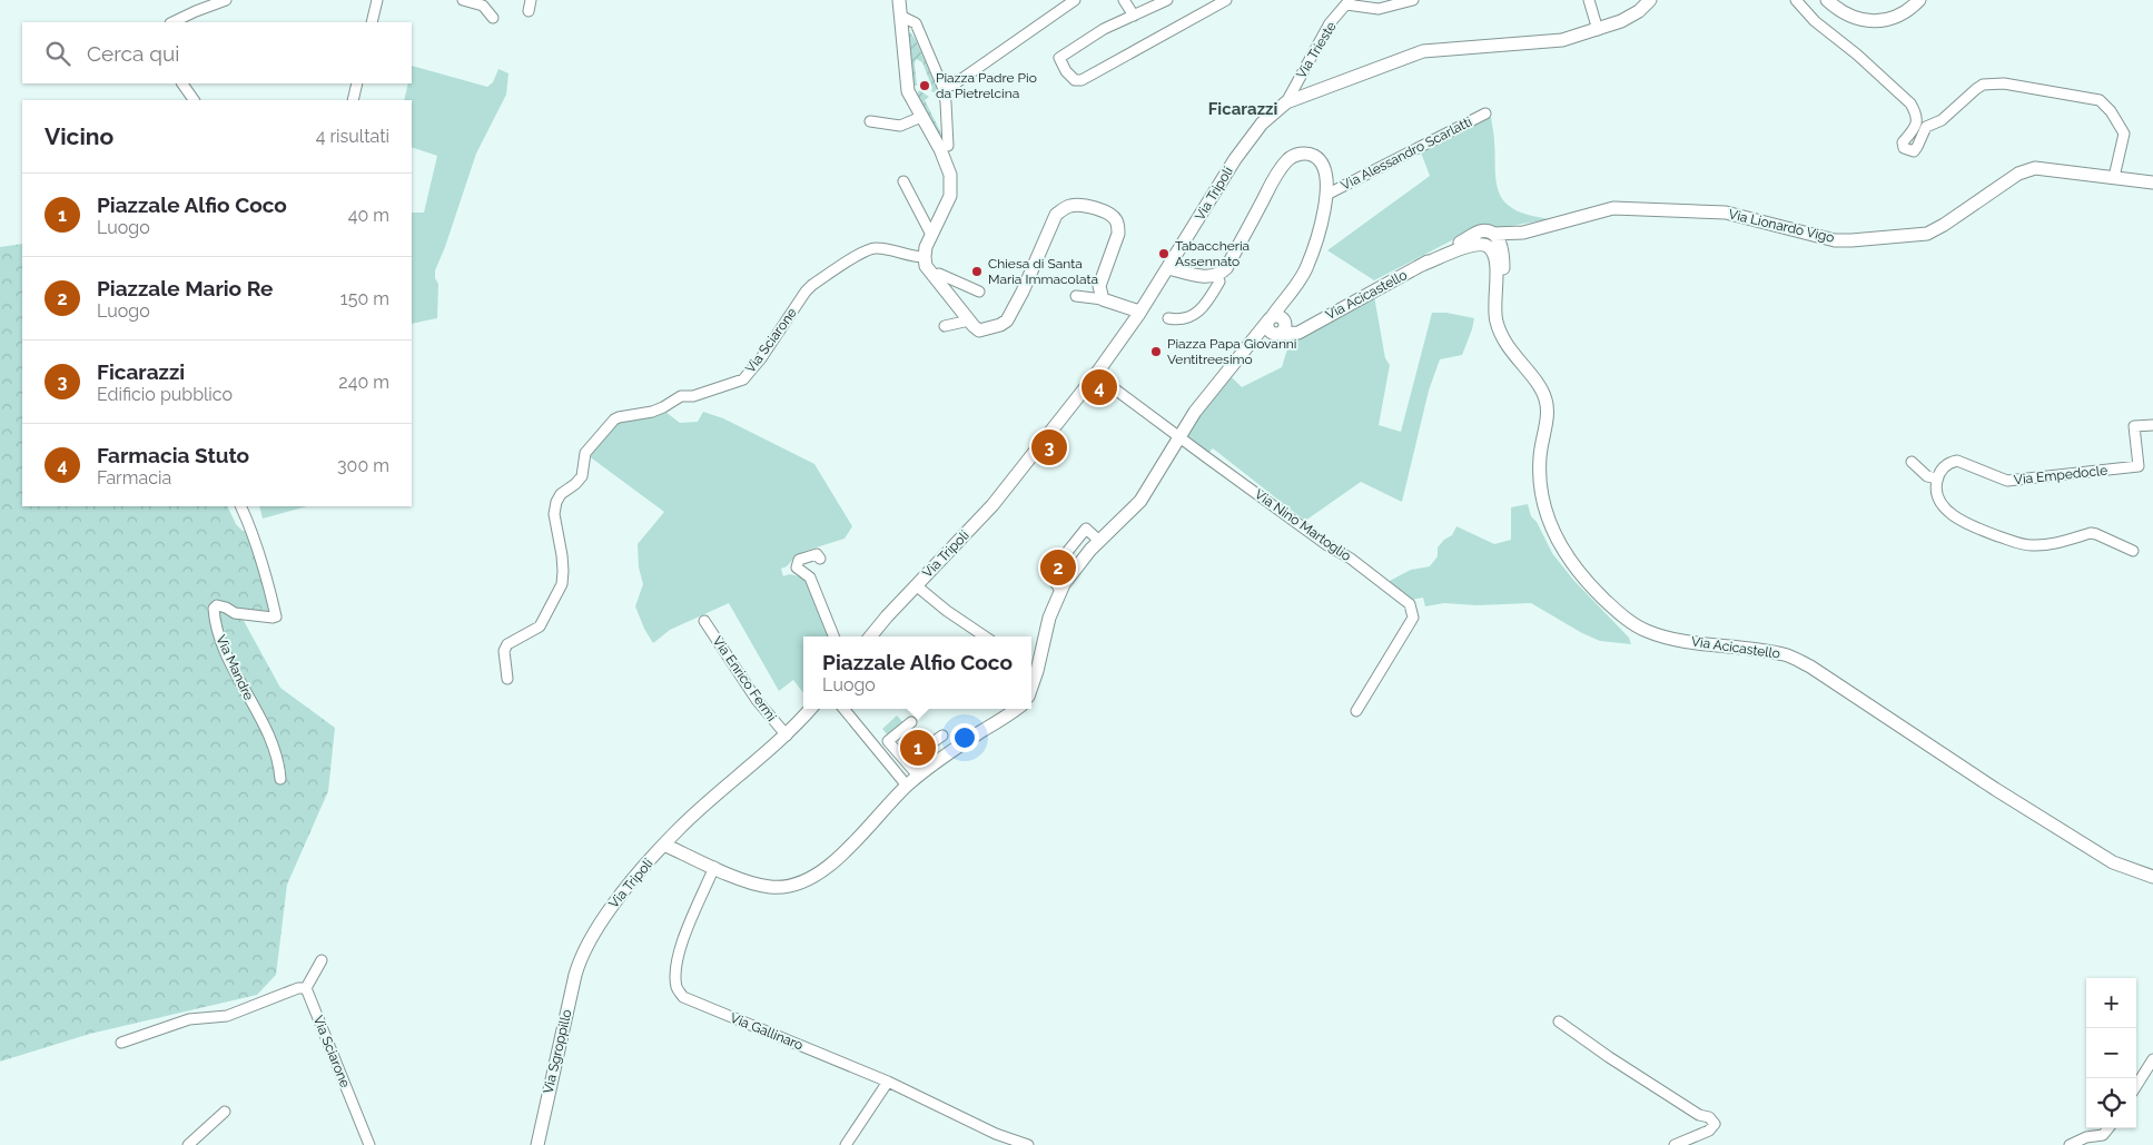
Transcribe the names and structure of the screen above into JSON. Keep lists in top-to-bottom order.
{
  "streets": {
    "street": [
      "Via Trieste",
      "Via Alessandro Scarlatti",
      "Via Tripoli",
      "Via Lionardo Vigo",
      "Via Acicastello",
      "Via Sciarone",
      "Via Empedocle",
      "Via Nino Martoglio",
      "Via Mandre",
      "Via Enrico Fermi",
      "Via Gallinaro",
      "Via Sgroppillo"
    ]
  },
  "crossings": [
    ["Via Trieste", "Via Tripoli"],
    ["Via Tripoli", "Via Nino Martoglio"],
    ["Via Tripoli", "Via Enrico Fermi"],
    ["Via Tripoli", "Via Sgroppillo"]
  ],
  "districts": ["Ficarazzi"],
  "places": [
    "Piazza Padre Pio da Pietrelcina",
    "Tabaccheria Assennato",
    "Chiesa di Santa Maria Immacolata",
    "Piazza Papa Giovanni Ventitreesimo"
  ],
  "page": {
    "search": "Cerca qui",
    "heading": ["Vicino", "4 risultati"],
    "list": [
      {
        "mark": "1",
        "name": "Piazzale Alfio Coco",
        "note": "Luogo",
        "value": "40 m"
      },
      {
        "mark": "2",
        "name": "Piazzale Mario Re",
        "note": "Luogo",
        "value": "150 m"
      },
      {
        "mark": "3",
        "name": "Ficarazzi",
        "note": "Edificio pubblico",
        "value": "240 m"
      },
      {
        "mark": "4",
        "name": "Farmacia Stuto",
        "note": "Farmacia",
        "value": "300 m"
      }
    ],
    "pins": [
      "4",
      "3",
      "2",
      "1"
    ],
    "popup": ["Piazzale Alfio Coco", "Luogo"],
    "map_buttons": ["+", "−"]
  }
}
